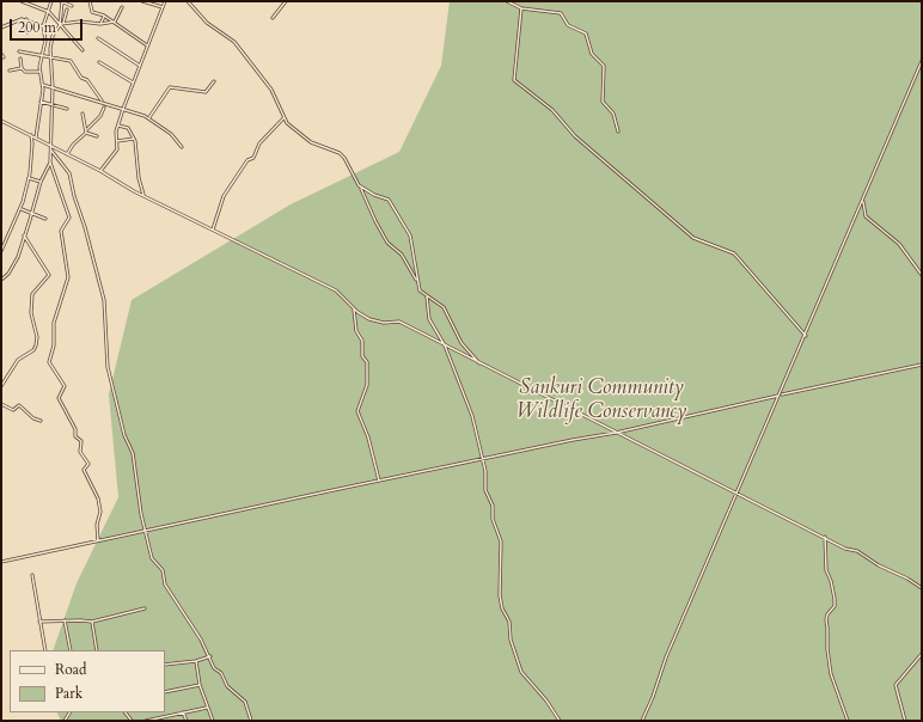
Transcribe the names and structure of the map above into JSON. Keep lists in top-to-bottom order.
{
  "parks": ["Sankuri Community Wildlife Conservancy"],
  "legend": ["Road", "Park"],
  "scale_bar": "200 m"
}
